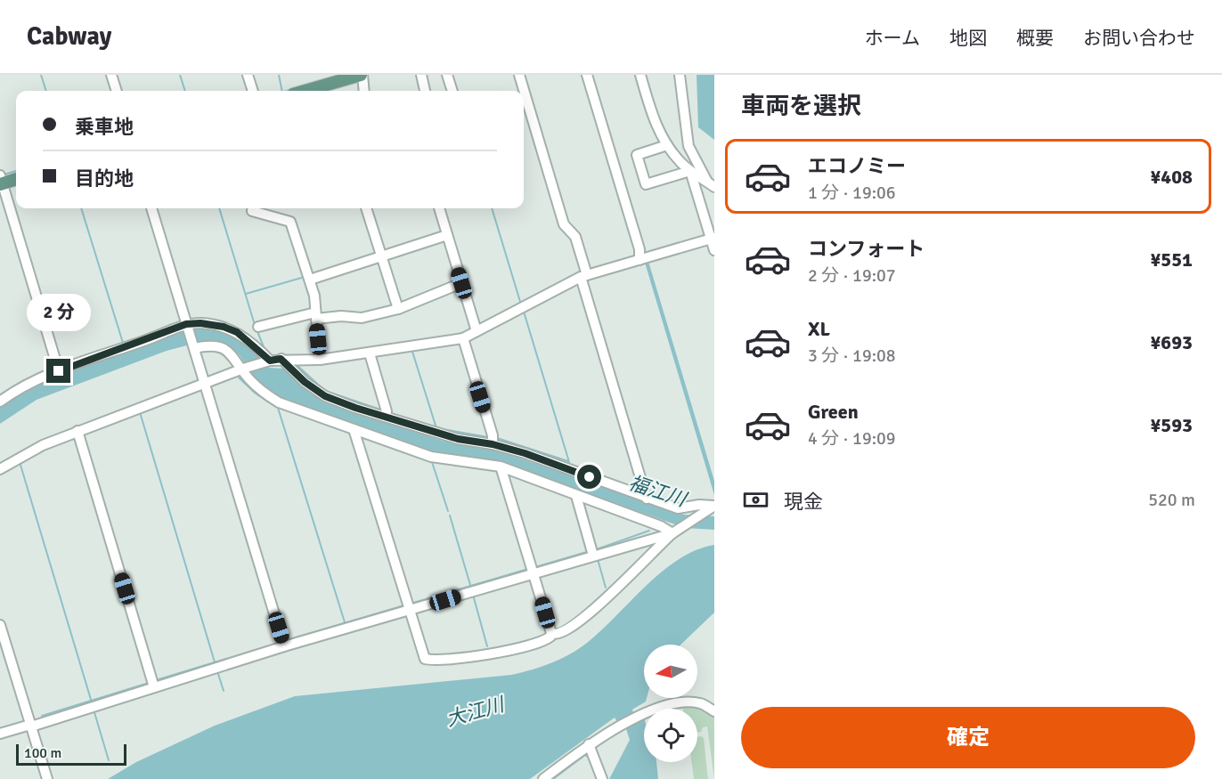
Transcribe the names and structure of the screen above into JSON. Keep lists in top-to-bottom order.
{
  "water": ["福江川", "大江川"],
  "scale_bar": "100 m",
  "north": "left",
  "page": {
    "header": "Cabway",
    "nav": [
      "ホーム",
      "地図",
      "概要",
      "お問い合わせ"
    ],
    "heading": "車両を選択",
    "banner": ["乗車地", "目的地"],
    "list": [
      {
        "name": "エコノミー",
        "note": "1 分 · 19:06",
        "value": "¥408"
      },
      {
        "name": "コンフォート",
        "note": "2 分 · 19:07",
        "value": "¥551"
      },
      {
        "name": "XL",
        "note": "3 分 · 19:08",
        "value": "¥693"
      },
      {
        "name": "Green",
        "note": "4 分 · 19:09",
        "value": "¥593"
      }
    ],
    "bubble": "2 分",
    "pay": ["現金", "520 m"],
    "buttons": "確定",
    "scale": "100 m"
  }
}
